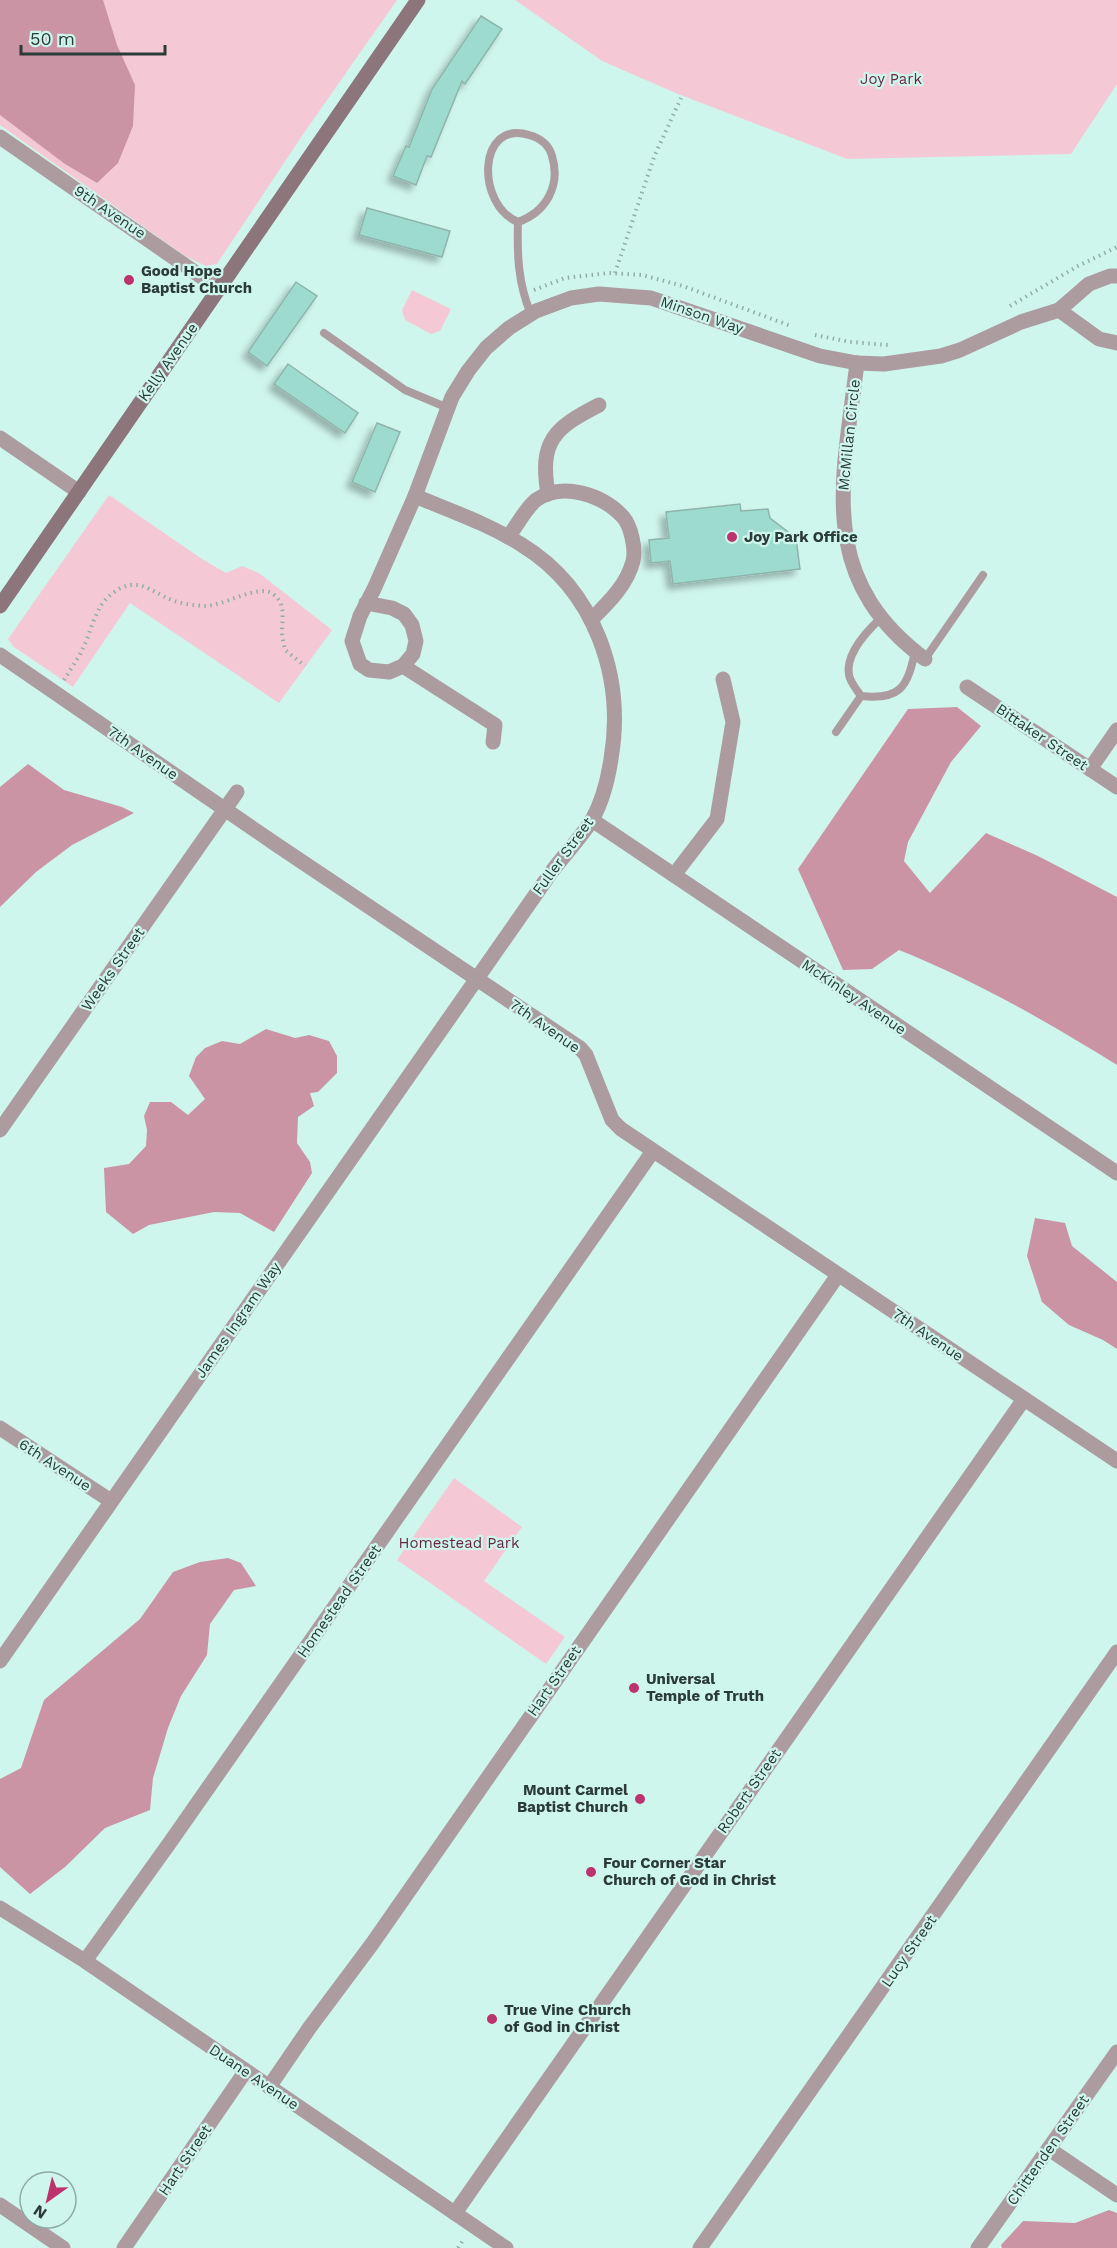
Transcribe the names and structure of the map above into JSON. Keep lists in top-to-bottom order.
{
  "streets": {
    "main road": ["Kelly Avenue"],
    "street": [
      "9th Avenue",
      "Minson Way",
      "McMillan Circle",
      "Bittaker Street",
      "7th Avenue",
      "Fuller Street",
      "Weeks Street",
      "McKinley Avenue",
      "James Ingram Way",
      "6th Avenue",
      "Homestead Street",
      "Hart Street",
      "Robert Street",
      "Lucy Street",
      "Duane Avenue",
      "Chittenden Street"
    ]
  },
  "crossings": [
    ["9th Avenue", "Kelly Avenue"],
    ["Minson Way", "McMillan Circle"],
    ["Minson Way", "Fuller Street"],
    ["7th Avenue", "Fuller Street"],
    ["7th Avenue", "Weeks Street"],
    ["7th Avenue", "James Ingram Way"],
    ["7th Avenue", "Homestead Street"],
    ["7th Avenue", "Hart Street"],
    ["7th Avenue", "Robert Street"],
    ["Fuller Street", "McKinley Avenue"],
    ["Fuller Street", "James Ingram Way"],
    ["James Ingram Way", "6th Avenue"],
    ["Homestead Street", "Duane Avenue"],
    ["Hart Street", "Duane Avenue"],
    ["Robert Street", "Duane Avenue"]
  ],
  "parks": ["Joy Park", "Homestead Park"],
  "places": [
    "Good Hope Baptist Church",
    "Joy Park Office",
    "Universal Temple of Truth",
    "Mount Carmel Baptist Church",
    "Four Corner Star Church of God in Christ",
    "True Vine Church of God in Christ"
  ],
  "scale_bar": "50 m",
  "north": "bottom left"
}
